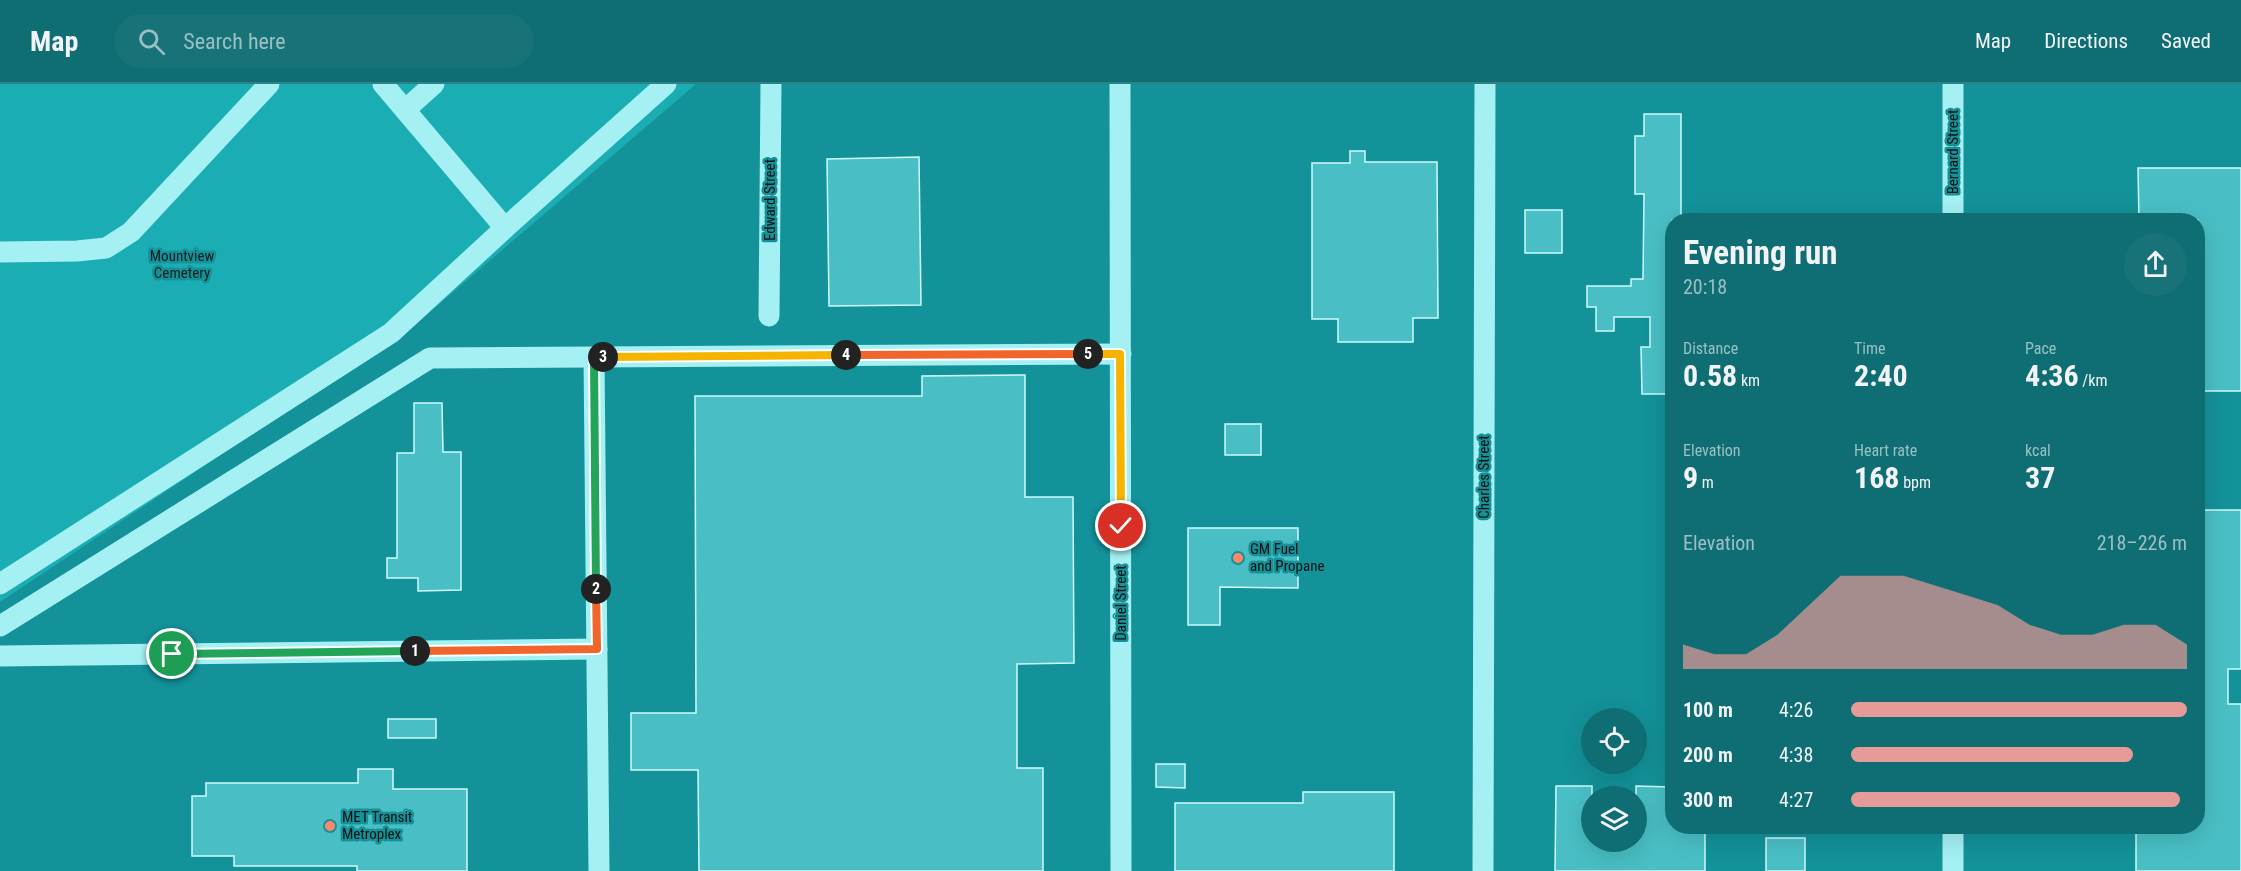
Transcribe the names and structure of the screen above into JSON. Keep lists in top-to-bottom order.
{
  "streets": {
    "street": [
      "Bernard Street",
      "Edward Street",
      "Charles Street",
      "Daniel Street"
    ]
  },
  "parks": ["Mountview Cemetery"],
  "places": ["GM Fuel and Propane", "MET Transit Metroplex"],
  "page": {
    "header": "Map",
    "search": "Search here",
    "nav": ["Map", "Directions", "Saved"],
    "heading": ["Evening run", "20:18"],
    "stats": [
      ["Distance", "0.58 km"],
      ["Time", "2:40"],
      ["Pace", "4:36 /km"],
      ["Elevation", "9 m"],
      ["Heart rate", "168 bpm"],
      ["kcal", "37"]
    ],
    "pins": [
      "5",
      "4",
      "3",
      "2",
      "1"
    ],
    "chart": ["Elevation", "218–226 m"],
    "list": [
      {
        "name": "100 m",
        "note": "4:26"
      },
      {
        "name": "200 m",
        "note": "4:38"
      },
      {
        "name": "300 m",
        "note": "4:27"
      }
    ]
  }
}
